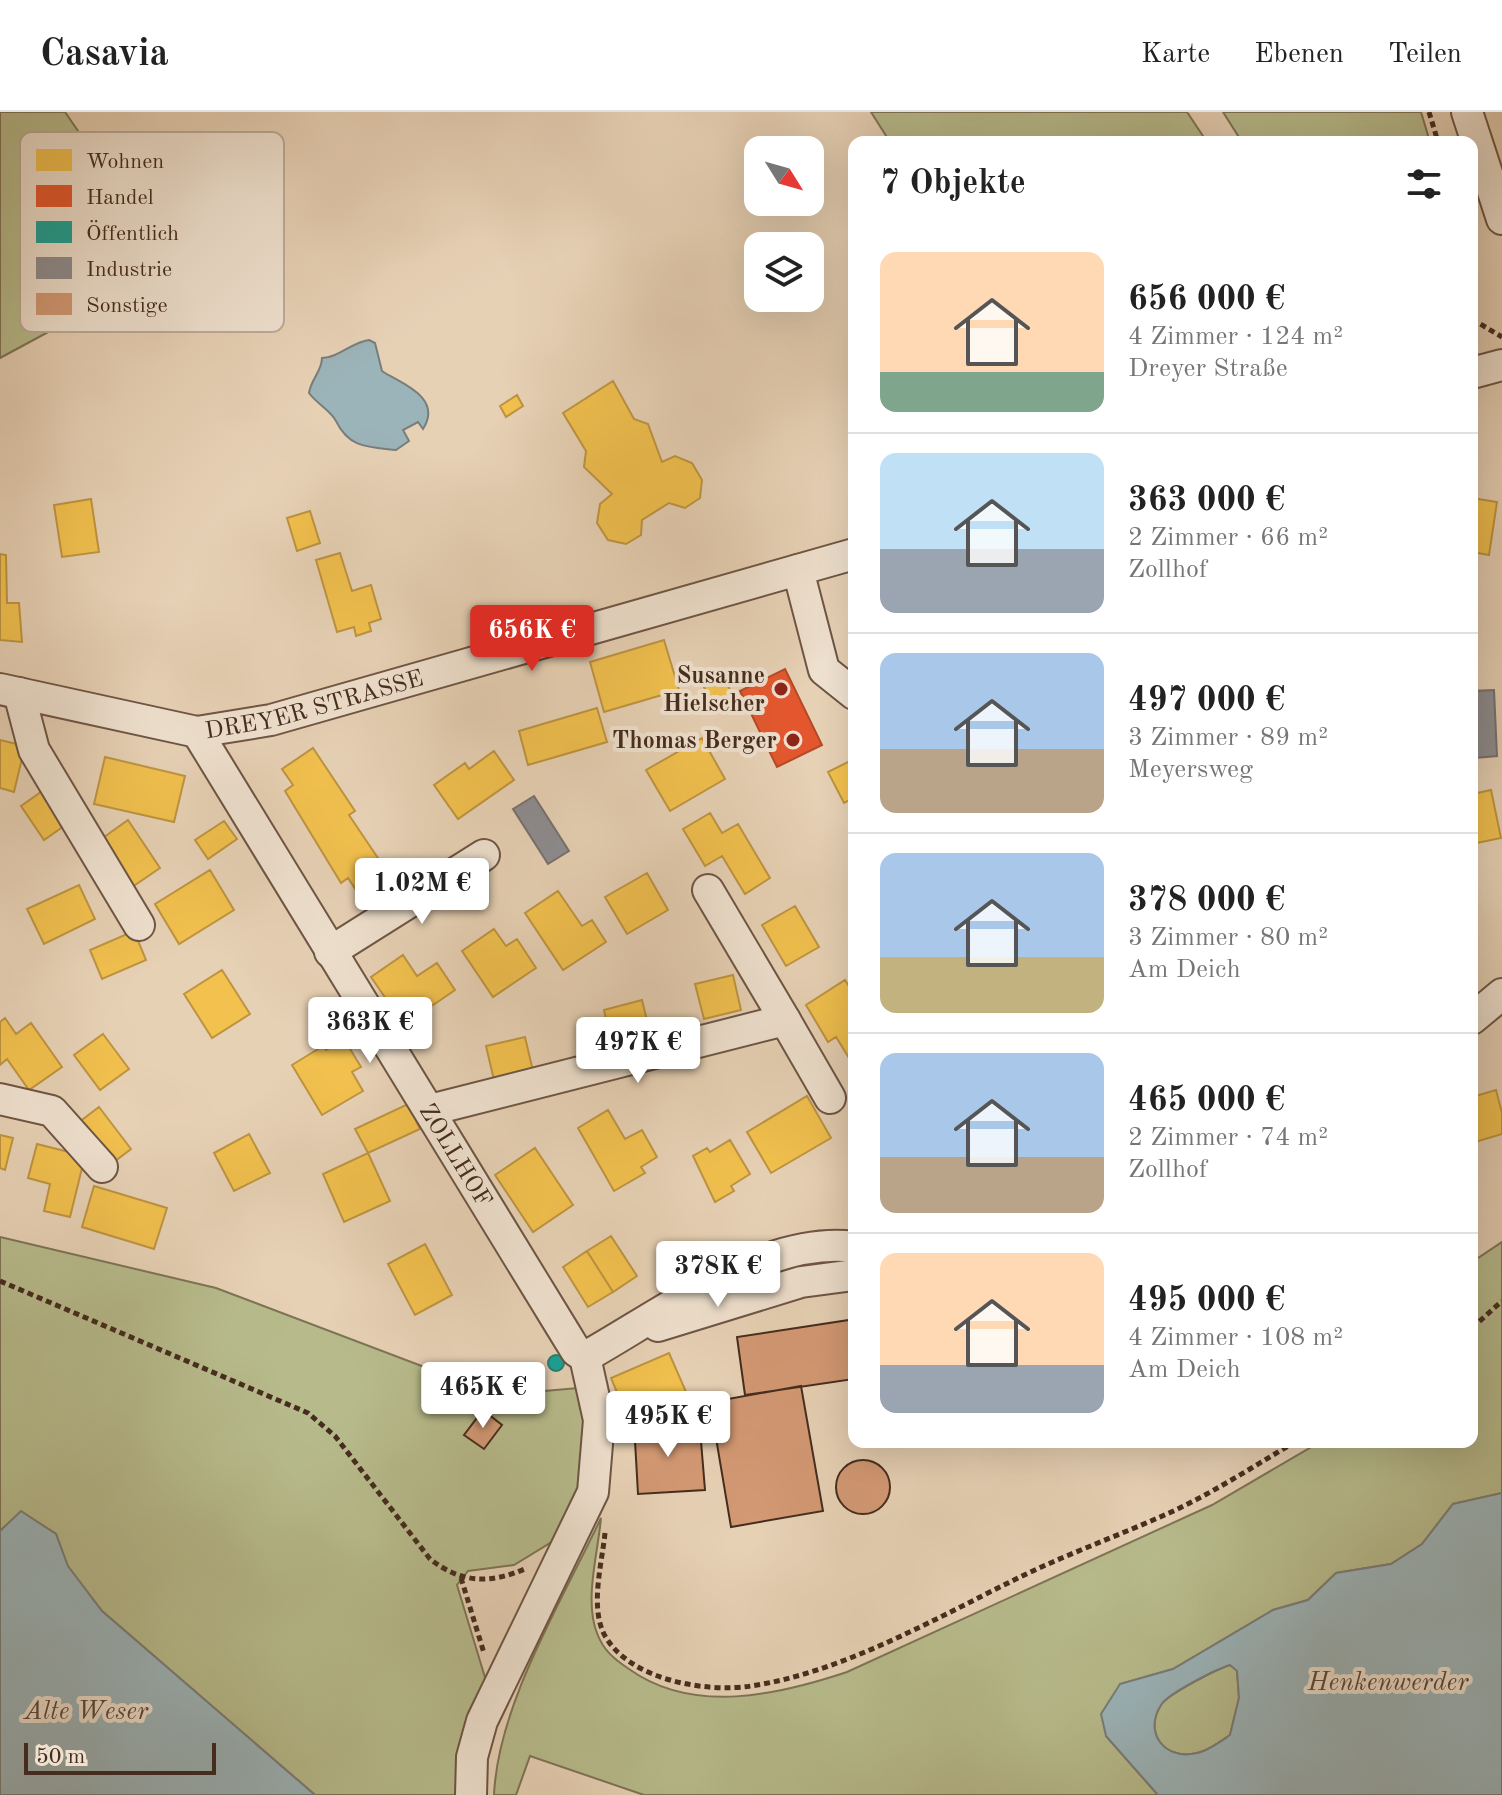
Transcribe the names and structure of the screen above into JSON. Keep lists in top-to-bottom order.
{
  "streets": {
    "street": ["DREYER STRASSE", "ZOLLHOF"]
  },
  "crossings": [
    ["DREYER STRASSE", "ZOLLHOF"]
  ],
  "water": ["Henkenwerder", "Alte Weser"],
  "places": ["Susanne Hielscher", "Thomas Berger"],
  "legend": [
    "Wohnen",
    "Handel",
    "Öffentlich",
    "Industrie",
    "Sonstige"
  ],
  "scale_bar": "50 m",
  "north": "bottom right",
  "page": {
    "header": "Casavia",
    "nav": ["Karte", "Ebenen", "Teilen"],
    "heading": "7 Objekte",
    "list": [
      {
        "name": "656 000 €",
        "note": "4 Zimmer · 124 m² · Dreyer Straße"
      },
      {
        "name": "363 000 €",
        "note": "2 Zimmer · 66 m² · Zollhof"
      },
      {
        "name": "497 000 €",
        "note": "3 Zimmer · 89 m² · Meyersweg"
      },
      {
        "name": "378 000 €",
        "note": "3 Zimmer · 80 m² · Am Deich"
      },
      {
        "name": "465 000 €",
        "note": "2 Zimmer · 74 m² · Zollhof"
      },
      {
        "name": "495 000 €",
        "note": "4 Zimmer · 108 m² · Am Deich"
      }
    ],
    "price": [
      "656K €",
      "1.02M €",
      "363K €",
      "497K €",
      "378K €",
      "465K €",
      "495K €"
    ],
    "scale": "50 m"
  }
}
